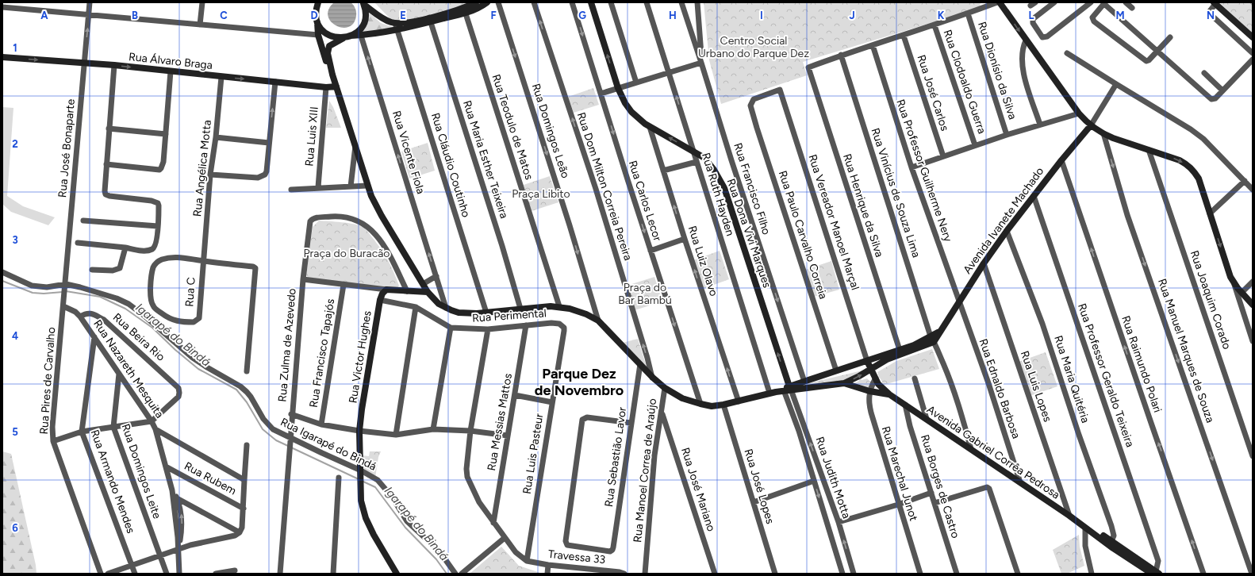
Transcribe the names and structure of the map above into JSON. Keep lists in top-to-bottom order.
{
  "streets": {
    "street": [
      "Rua Álvaro Braga",
      "Rua Dionísio da Silva",
      "Rua Clodoaldo Guerra",
      "Rua José Carlos",
      "Rua Teodulo de Matos",
      "Rua Domingos Leão",
      "Rua Luis XIII",
      "Rua José Bonaparte",
      "Rua Vicente Fiola",
      "Rua Maria Esther Teixeira",
      "Rua Cláudio Coutinho",
      "Rua Angélica Motta",
      "Rua Professor Guilherme Nery",
      "Rua Dom Milton Correia Pereira",
      "Rua Francisco Filho",
      "Rua Vinícius de Souza Lima",
      "Rua Ruth Hayden",
      "Rua Carlos Lecor",
      "Rua Henrique da Silva",
      "Avenida Ivanete Machado",
      "Rua Vereador Manoel Marçal",
      "Rua Dona Vivi Marques",
      "Rua Paulo Carvalho Correia",
      "Rua Luiz Olavo",
      "Rua C",
      "Rua Joaquim Corado",
      "Rua Perimental",
      "Rua Beira Rio",
      "Rua Zulma de Azevedo",
      "Rua Manuel Marques de Souza",
      "Rua Francisco Tapajós",
      "Rua Victor Hughes",
      "Rua Raimundo Polari",
      "Rua Nazareth Mesquita",
      "Rua Professor Geraldo Teixeira",
      "Rua Maria Quitéria",
      "Rua Pires de Carvalho",
      "Rua Luis Lopes",
      "Rua Ednaldo Barbosa",
      "Rua Messias Mattos",
      "Rua Igarapé do Bindá",
      "Avenida Gabriel Corrêa Pedrosa",
      "Rua Luis Pasteur",
      "Rua Sebastião Lavor",
      "Rua Manoel Correa de Araújo",
      "Rua Domingos Leite",
      "Rua Marechal Junot",
      "Rua Judith Motta",
      "Rua Rubem",
      "Rua Armando Mendes",
      "Rua José Lopes",
      "Rua Borges de Castro",
      "Rua José Mariano",
      "Travessa 33"
    ]
  },
  "crossings": [
    ["Rua Álvaro Braga", "Rua Luis XIII"],
    ["Rua Álvaro Braga", "Rua José Bonaparte"],
    ["Rua Álvaro Braga", "Rua Angélica Motta"],
    ["Rua Álvaro Braga", "Avenida Ivanete Machado"],
    ["Rua Teodulo de Matos", "Avenida Ivanete Machado"],
    ["Rua Domingos Leão", "Avenida Ivanete Machado"],
    ["Rua José Bonaparte", "Rua Pires de Carvalho"],
    ["Rua José Bonaparte", "Rua Igarapé do Bindá"],
    ["Rua Vicente Fiola", "Avenida Ivanete Machado"],
    ["Rua Maria Esther Teixeira", "Avenida Ivanete Machado"],
    ["Rua Cláudio Coutinho", "Avenida Ivanete Machado"],
    ["Rua Angélica Motta", "Rua C"],
    ["Rua Professor Guilherme Nery", "Avenida Ivanete Machado"],
    ["Rua Professor Guilherme Nery", "Rua Ednaldo Barbosa"],
    ["Rua Dom Milton Correia Pereira", "Avenida Ivanete Machado"],
    ["Rua Francisco Filho", "Avenida Ivanete Machado"],
    ["Rua Vinícius de Souza Lima", "Rua Henrique da Silva"],
    ["Rua Vinícius de Souza Lima", "Avenida Ivanete Machado"],
    ["Rua Vinícius de Souza Lima", "Avenida Gabriel Corrêa Pedrosa"],
    ["Rua Ruth Hayden", "Avenida Ivanete Machado"],
    ["Rua Ruth Hayden", "Rua Dona Vivi Marques"],
    ["Rua Carlos Lecor", "Avenida Ivanete Machado"],
    ["Rua Henrique da Silva", "Avenida Ivanete Machado"],
    ["Avenida Ivanete Machado", "Rua Vereador Manoel Marçal"],
    ["Avenida Ivanete Machado", "Rua Dona Vivi Marques"],
    ["Avenida Ivanete Machado", "Rua Paulo Carvalho Correia"],
    ["Avenida Ivanete Machado", "Rua Luiz Olavo"],
    ["Avenida Ivanete Machado", "Rua Raimundo Polari"],
    ["Avenida Ivanete Machado", "Rua Professor Geraldo Teixeira"],
    ["Avenida Ivanete Machado", "Rua Maria Quitéria"],
    ["Avenida Ivanete Machado", "Rua Luis Lopes"],
    ["Avenida Ivanete Machado", "Rua Ednaldo Barbosa"],
    ["Avenida Ivanete Machado", "Avenida Gabriel Corrêa Pedrosa"],
    ["Avenida Ivanete Machado", "Rua Sebastião Lavor"],
    ["Avenida Ivanete Machado", "Rua Manoel Correa de Araújo"],
    ["Avenida Ivanete Machado", "Rua Judith Motta"],
    ["Avenida Ivanete Machado", "Rua José Lopes"],
    ["Rua Vereador Manoel Marçal", "Rua Paulo Carvalho Correia"],
    ["Rua Vereador Manoel Marçal", "Avenida Gabriel Corrêa Pedrosa"],
    ["Rua Dona Vivi Marques", "Rua Luiz Olavo"],
    ["Rua Dona Vivi Marques", "Rua Judith Motta"],
    ["Rua Perimental", "Rua Messias Mattos"],
    ["Rua Perimental", "Rua Luis Pasteur"],
    ["Rua Beira Rio", "Rua Nazareth Mesquita"],
    ["Rua Zulma de Azevedo", "Rua Igarapé do Bindá"],
    ["Rua Victor Hughes", "Rua Igarapé do Bindá"],
    ["Rua Nazareth Mesquita", "Rua Pires de Carvalho"],
    ["Rua Nazareth Mesquita", "Rua Domingos Leite"],
    ["Rua Nazareth Mesquita", "Rua Rubem"],
    ["Rua Nazareth Mesquita", "Rua Armando Mendes"],
    ["Rua Professor Geraldo Teixeira", "Avenida Gabriel Corrêa Pedrosa"],
    ["Rua Maria Quitéria", "Avenida Gabriel Corrêa Pedrosa"],
    ["Rua Luis Lopes", "Avenida Gabriel Corrêa Pedrosa"],
    ["Rua Ednaldo Barbosa", "Avenida Gabriel Corrêa Pedrosa"],
    ["Avenida Gabriel Corrêa Pedrosa", "Rua Marechal Junot"],
    ["Avenida Gabriel Corrêa Pedrosa", "Rua Borges de Castro"],
    ["Rua Luis Pasteur", "Travessa 33"],
    ["Rua Manoel Correa de Araújo", "Rua José Mariano"]
  ],
  "one_way": [
    "Rua Domingos Leão",
    "Rua Vicente Fiola",
    "Rua Dom Milton Correia Pereira",
    "Rua Francisco Filho",
    "Rua Carlos Lecor",
    "Rua Dona Vivi Marques",
    "Rua Luiz Olavo",
    "Rua Manuel Marques de Souza",
    "Rua Raimundo Polari"
  ],
  "districts": ["Parque Dez de Novembro"],
  "water": ["Igarapé do Bindá"],
  "parks": [
    "Centro Social Urbano do Parque Dez",
    "Praça Libito",
    "Praça do Buracão",
    "Praça do Bar Bambú"
  ],
  "grid": {
    "columns": [
      "A",
      "B",
      "C",
      "D",
      "E",
      "F",
      "G",
      "H",
      "I",
      "J",
      "K",
      "L",
      "M",
      "N"
    ],
    "rows": [
      "1",
      "2",
      "3",
      "4",
      "5",
      "6"
    ]
  }
}
